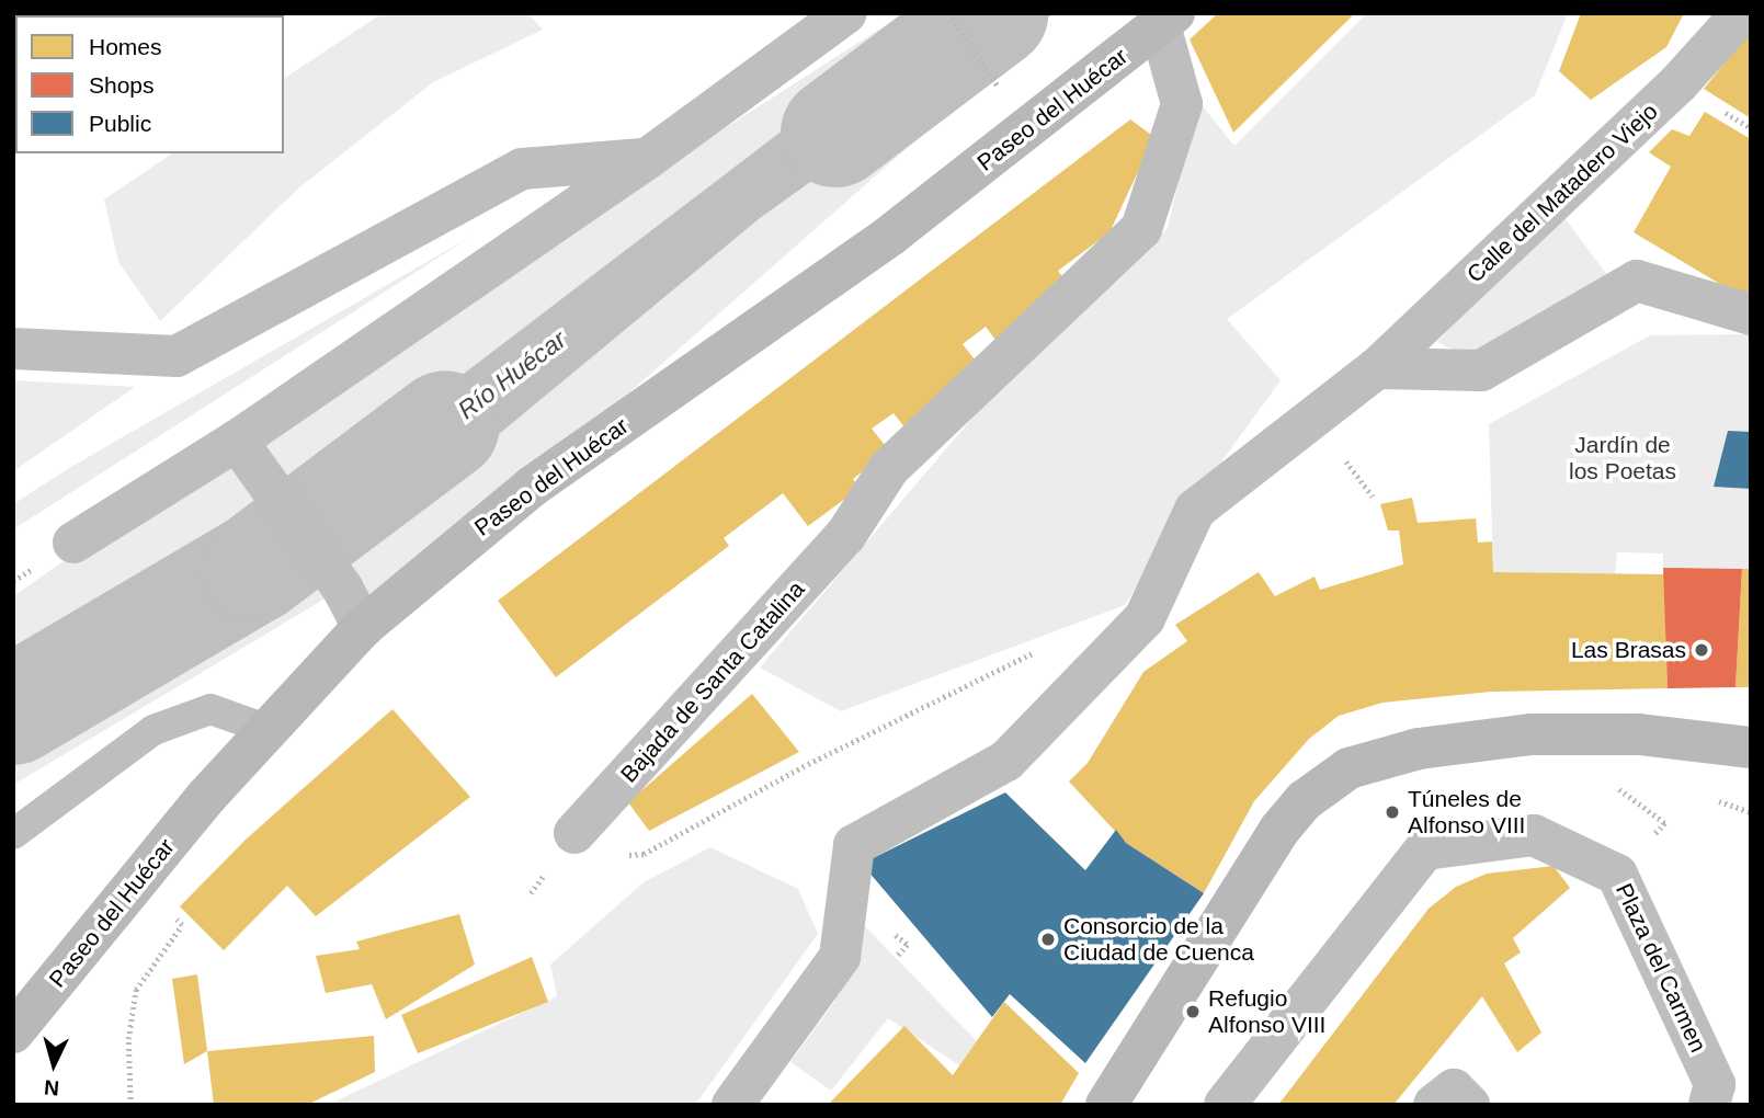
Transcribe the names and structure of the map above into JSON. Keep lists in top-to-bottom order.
{
  "streets": {
    "street": [
      "Paseo del Huécar",
      "Calle del Matadero Viejo",
      "Bajada de Santa Catalina",
      "Plaza del Carmen"
    ]
  },
  "crossings": [
    ["Paseo del Huécar", "Bajada de Santa Catalina"]
  ],
  "water": ["Río Huécar"],
  "parks": ["Jardín de los Poetas"],
  "places": [
    "Las Brasas",
    "Túneles de Alfonso VIII",
    "Consorcio de la Ciudad de Cuenca",
    "Refugio Alfonso VIII"
  ],
  "legend": ["Homes", "Shops", "Public"],
  "north": "bottom"
}
